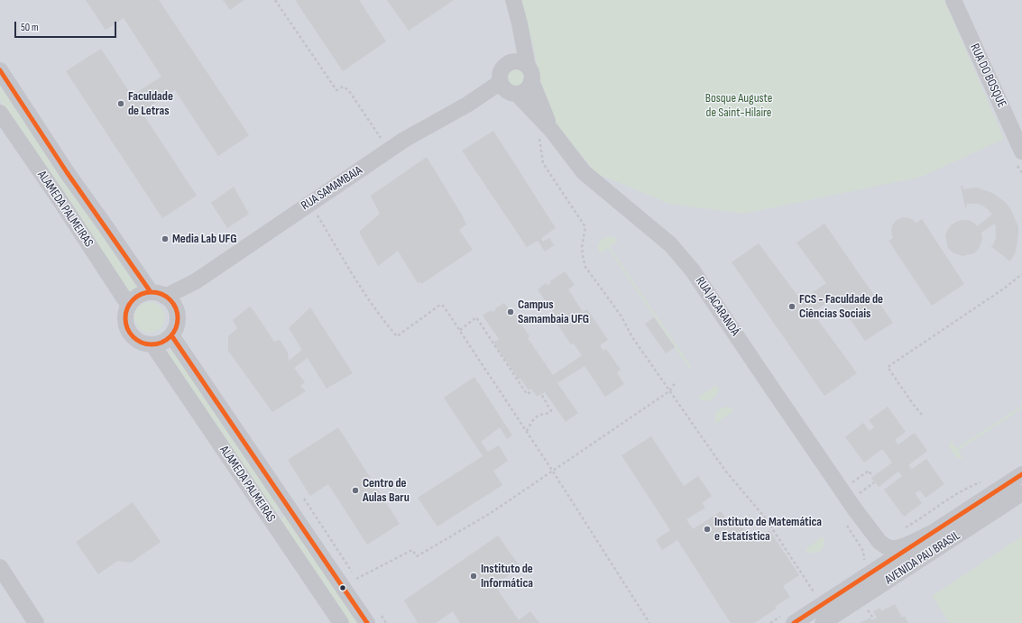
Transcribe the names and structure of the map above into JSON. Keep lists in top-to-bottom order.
{
  "streets": {
    "street": [
      "RUA DO BOSQUE",
      "RUA SAMAMBAIA",
      "ALAMEDA PALMEIRAS",
      "RUA JACARANDÁ",
      "AVENIDA PAU BRASIL"
    ]
  },
  "crossings": [
    ["RUA SAMAMBAIA", "ALAMEDA PALMEIRAS"]
  ],
  "parks": ["Bosque Auguste de Saint-Hilaire"],
  "places": [
    "Faculdade de Letras",
    "Media Lab UFG",
    "FCS - Faculdade de Ciências Sociais",
    "Campus Samambaia UFG",
    "Centro de Aulas Baru",
    "Instituto de Matemática e Estatística",
    "Instituto de Informática"
  ],
  "scale_bar": "50 m"
}
